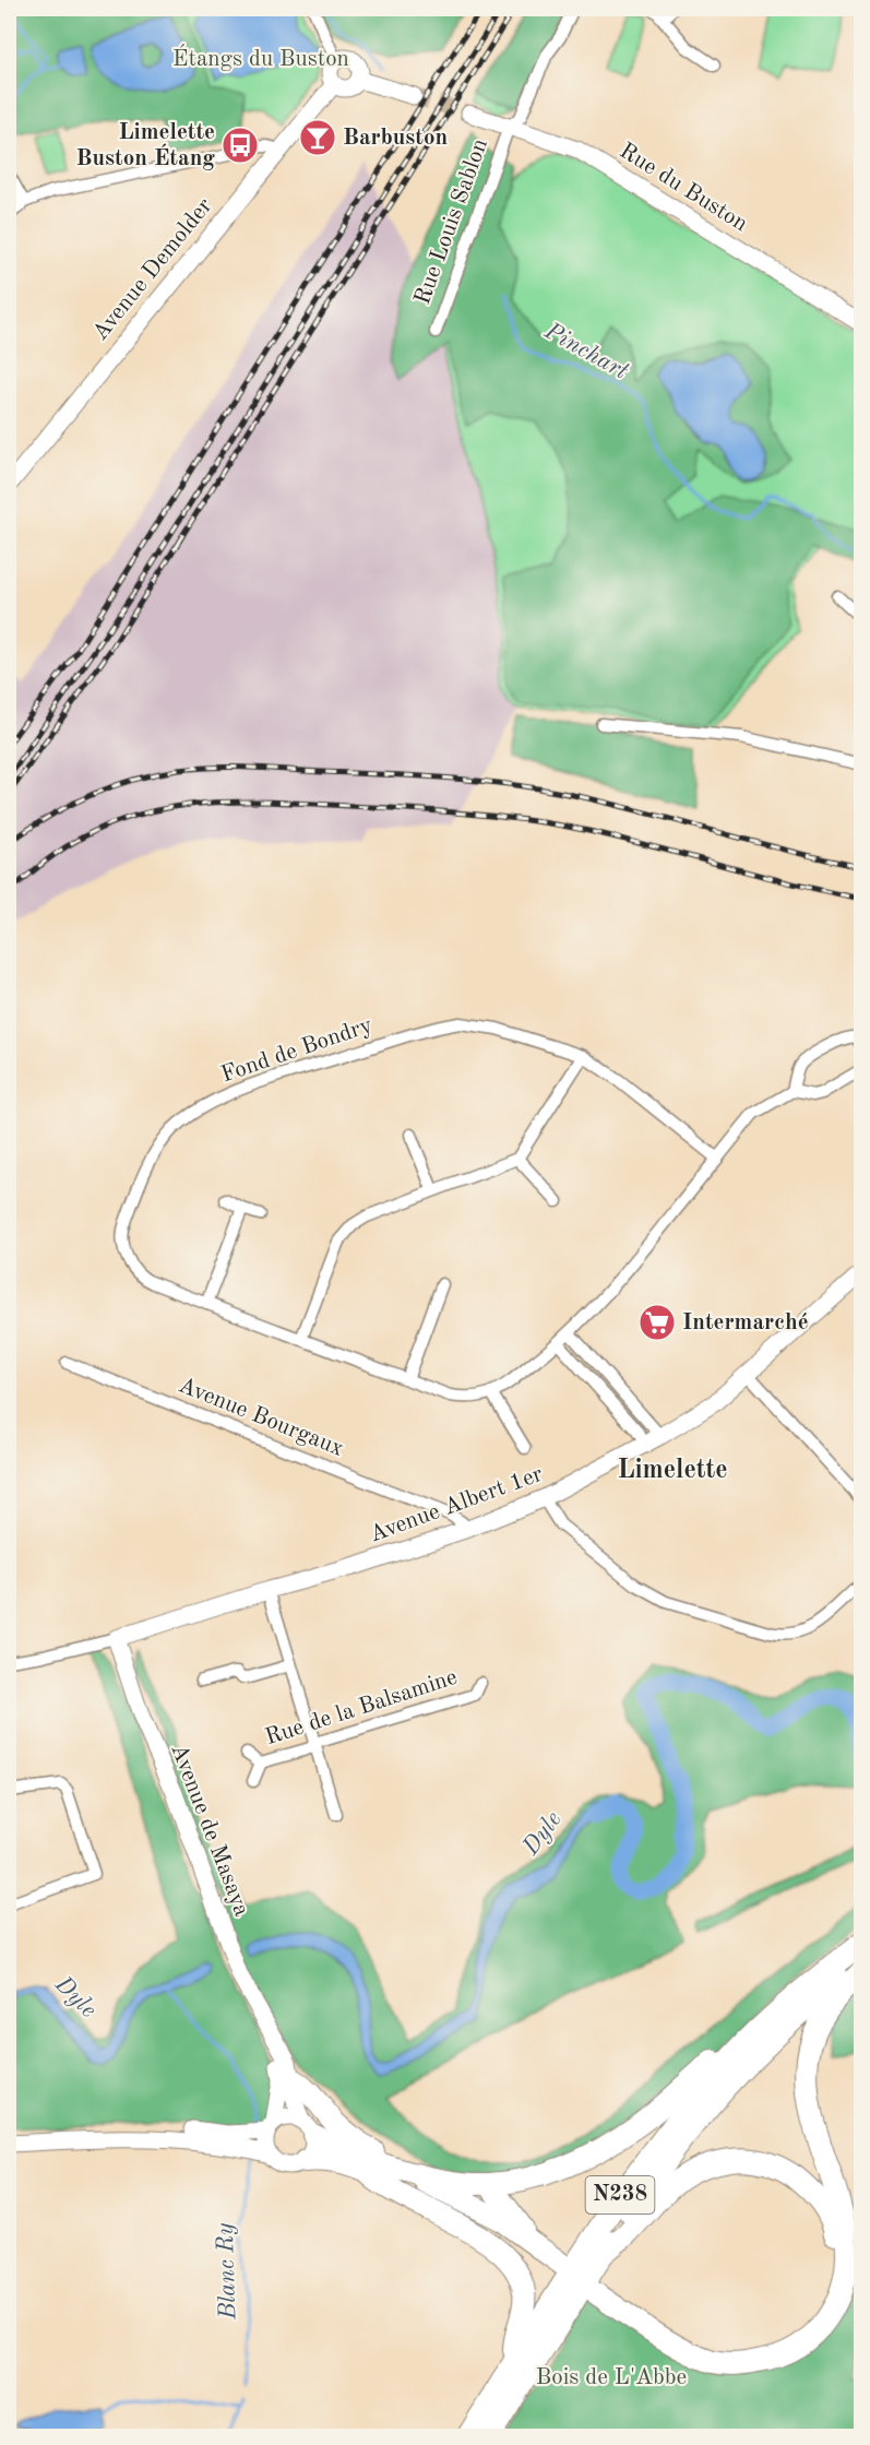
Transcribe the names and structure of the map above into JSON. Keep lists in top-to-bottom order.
{
  "streets": {
    "highway": ["N238"],
    "main road": [
      "Rue du Buston",
      "Avenue Demolder",
      "Avenue Albert 1er",
      "Avenue de Masaya"
    ],
    "street": [
      "Rue Louis Sablon",
      "Fond de Bondry",
      "Avenue Bourgaux",
      "Rue de la Balsamine"
    ]
  },
  "crossings": [
    ["Rue du Buston", "Rue Louis Sablon"],
    ["Avenue Bourgaux", "Avenue Albert 1er"],
    ["Avenue Albert 1er", "Avenue de Masaya"]
  ],
  "districts": ["Limelette"],
  "water": ["Pinchart", "Dyle", "Blanc Ry"],
  "parks": ["Étangs du Buston", "Bois de L'Abbe"],
  "places": {
    "bar": ["Barbuston"],
    "bus stop": ["Limelette Buston Étang"],
    "supermarket": ["Intermarché"]
  }
}
